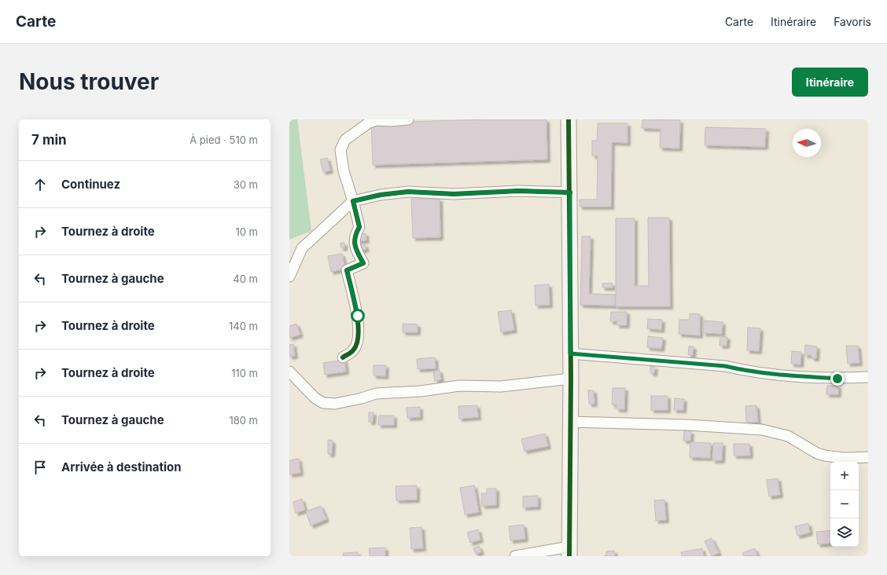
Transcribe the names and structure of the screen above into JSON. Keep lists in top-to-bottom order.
{
  "north": "left",
  "page": {
    "header": "Carte",
    "nav": ["Carte", "Itinéraire", "Favoris"],
    "buttons": "Itinéraire",
    "title": "Nous trouver",
    "heading": ["7 min", "À pied · 510 m"],
    "list": [
      ["Continuez", "30 m"],
      ["Tournez à droite", "10 m"],
      ["Tournez à gauche", "40 m"],
      ["Tournez à droite", "140 m"],
      ["Tournez à droite", "110 m"],
      ["Tournez à gauche", "180 m"],
      "Arrivée à destination"
    ],
    "map_buttons": ["+", "−"]
  }
}
